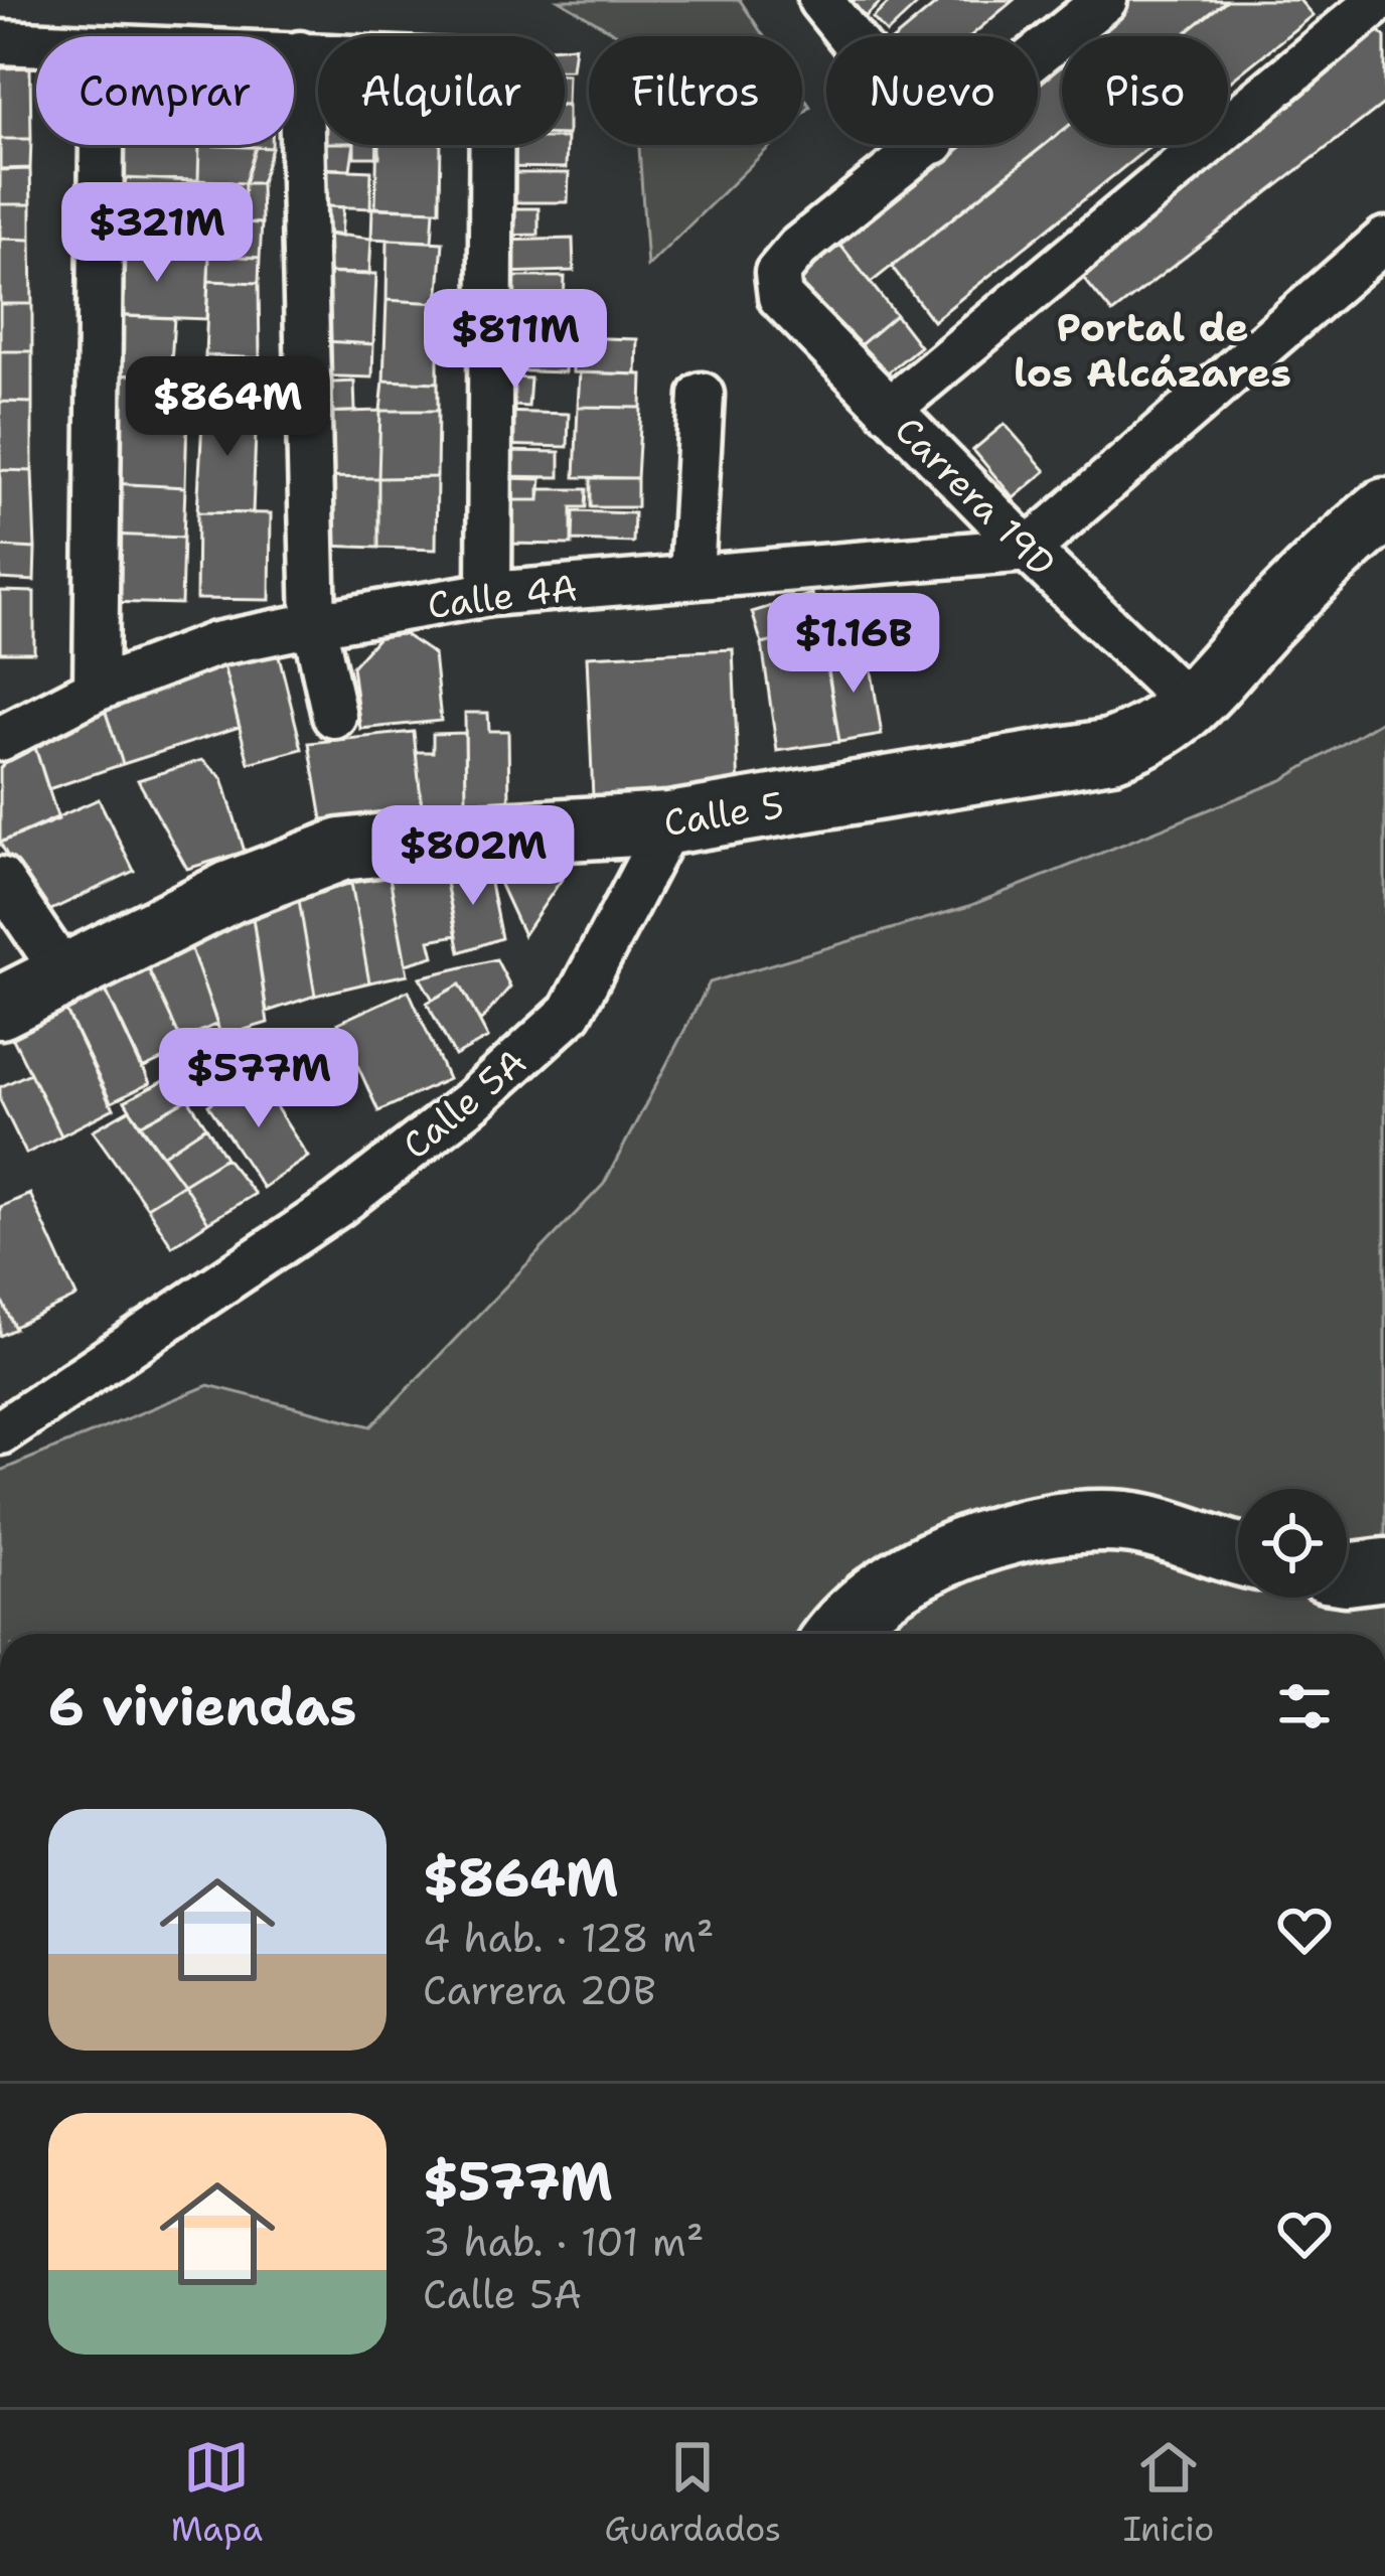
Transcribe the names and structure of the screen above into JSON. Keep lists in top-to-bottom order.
{
  "streets": {
    "street": [
      "Carrera 19D",
      "Calle 4A",
      "Calle 5",
      "Calle 5A"
    ]
  },
  "crossings": [
    ["Carrera 19D", "Calle 4A"],
    ["Carrera 19D", "Calle 5"],
    ["Calle 5", "Calle 5A"]
  ],
  "districts": ["Portal de los Alcázares"],
  "page": {
    "chip": [
      "Comprar",
      "Alquilar",
      "Filtros",
      "Nuevo",
      "Piso"
    ],
    "price": [
      "$321M",
      "$811M",
      "$864M",
      "$1.16B",
      "$802M",
      "$577M"
    ],
    "heading": "6 viviendas",
    "list": [
      {
        "name": "$864M",
        "note": "4 hab. · 128 m² · Carrera 20B"
      },
      {
        "name": "$577M",
        "note": "3 hab. · 101 m² · Calle 5A"
      }
    ],
    "tabs": ["Mapa", "Guardados", "Inicio"]
  }
}
